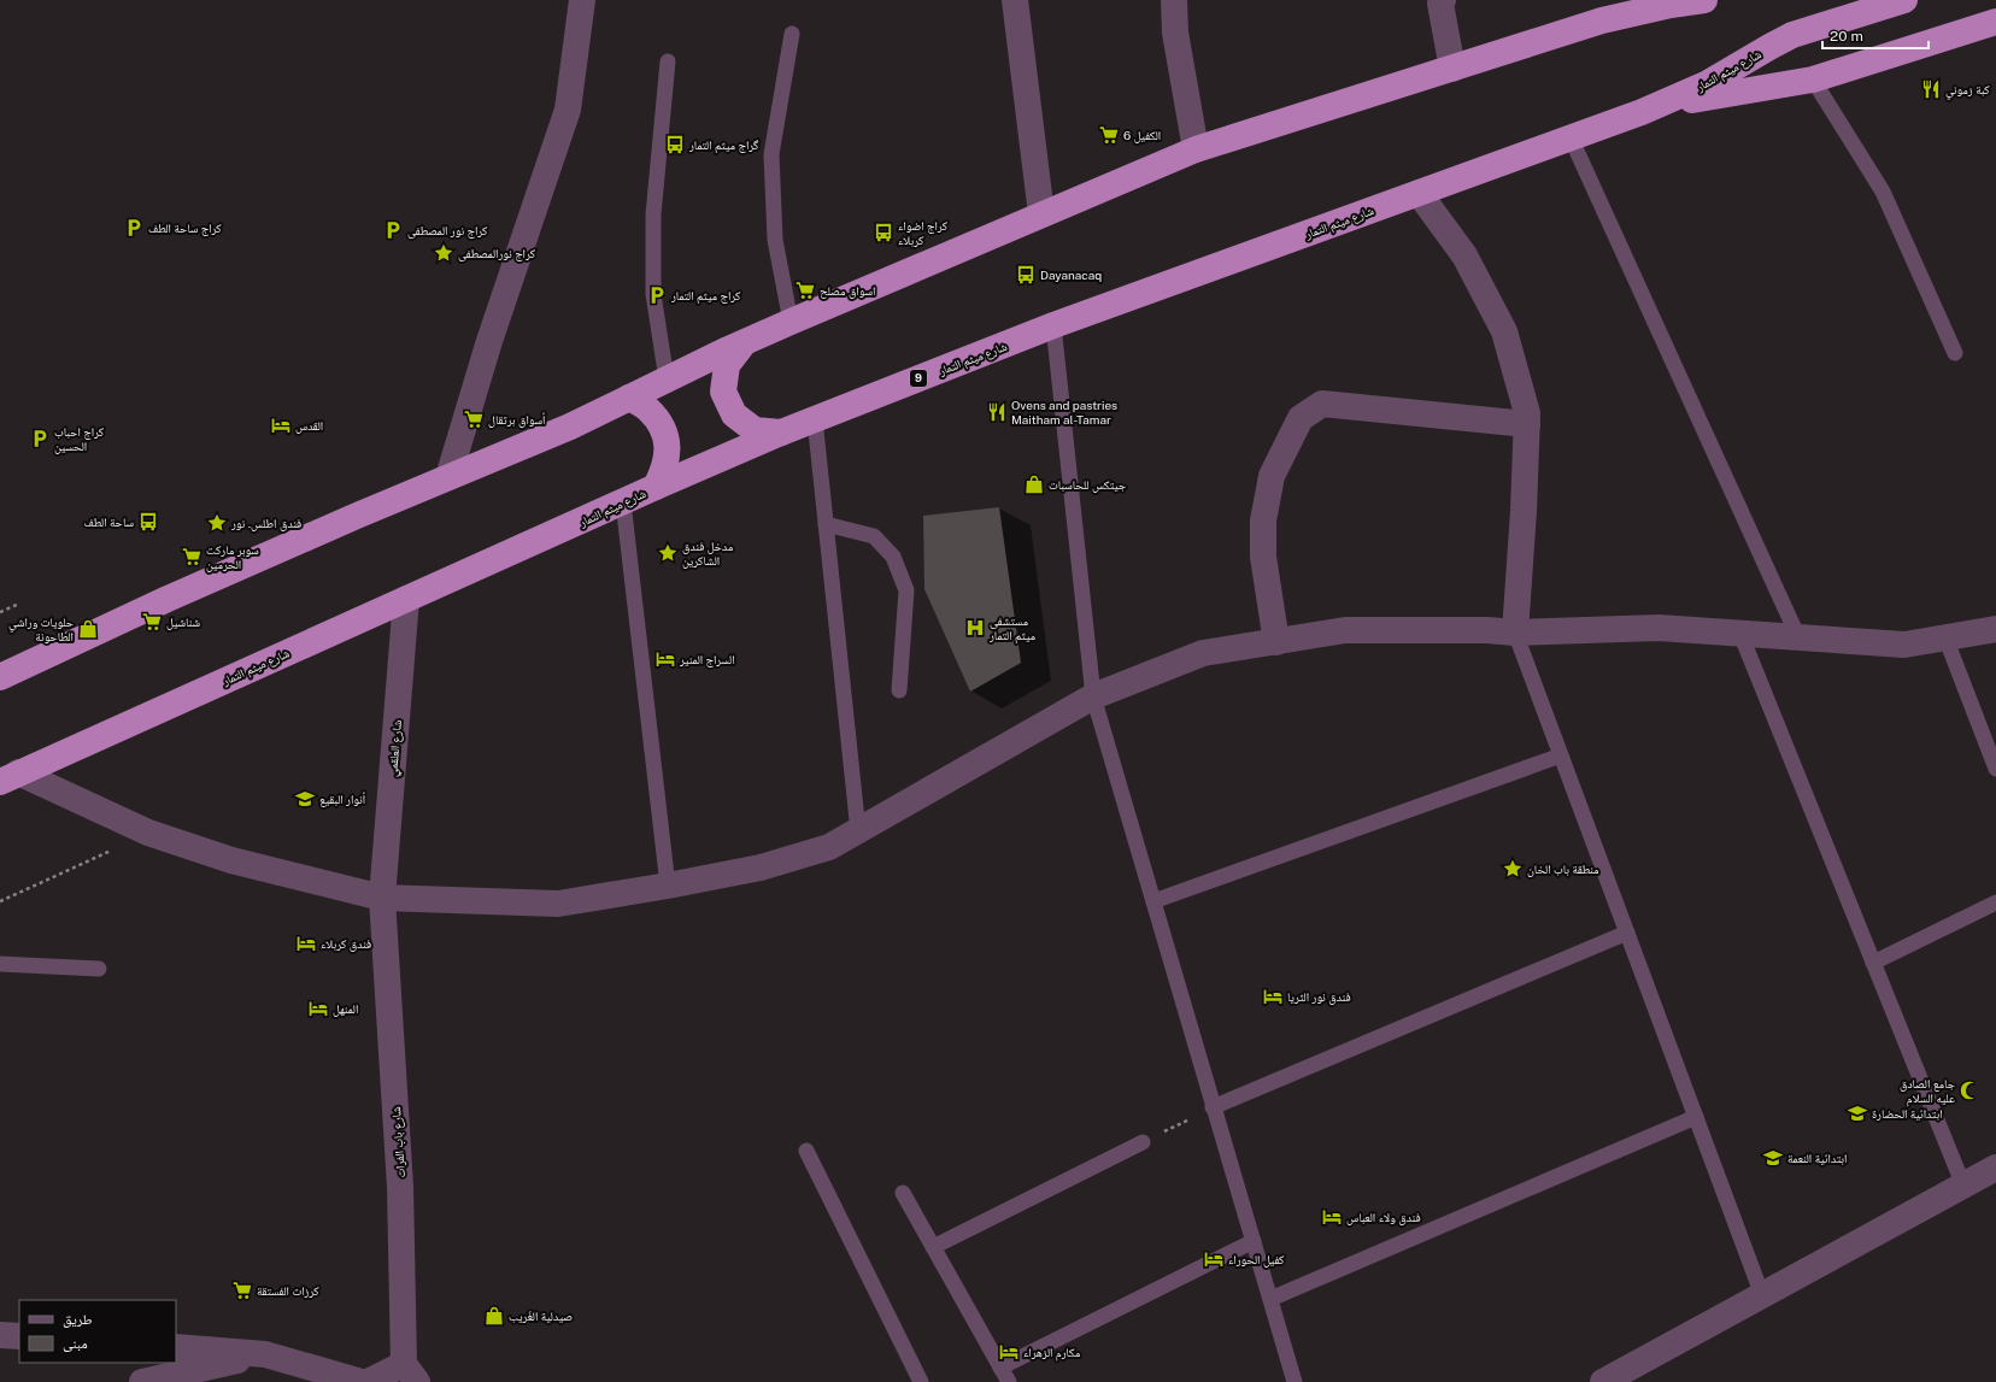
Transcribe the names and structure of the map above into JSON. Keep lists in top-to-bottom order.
{
  "streets": {
    "highway": ["شارع ميثم التمار", "9"],
    "street": ["شارع العلقمي", "شارع باب الفرات"]
  },
  "crossings": [
    ["شارع ميثم التمار", "شارع العلقمي"],
    ["شارع العلقمي", "شارع باب الفرات"]
  ],
  "places": {
    "restaurant": ["كبة زموني", "Ovens and pastries Maitham al-Tamar"],
    "supermarket": [
      "الكفيل 6",
      "اسواق مصلح",
      "أسواق برتقال",
      "سوبر ماركت الحرمين",
      "شناشيل",
      "كرزات الفستقة"
    ],
    "bus stop": [
      "گراج ميثم التمار",
      "كراج اضواء كربلاء",
      "Dayanacaq",
      "ساحة الطف"
    ],
    "parking": [
      "كراج ساحة الطف",
      "كراج نور المصطفى",
      "كراج ميثم التمار",
      "كراج احباب الحسين"
    ],
    "place": [
      "كراج نورالمصطفى",
      "فندق اطلس. نور",
      "مدخل فندق الشاكرين",
      "منطقة باب الخان"
    ],
    "hotel": [
      "القدس",
      "السراج المنير",
      "فندق كربلاء",
      "فندق نور الثريا",
      "المنهل",
      "فندق ولاء العباس",
      "كفيل الحوراء",
      "مكارم الزهراء"
    ],
    "shop": ["جيتكس للحاسبات", "حلويات وراشي الطاحونة", "صيدلية الغَريب"],
    "hospital": ["مستشفى ميثم التمار"],
    "school or university": ["أنوار البقيع", "ابتدائية الحضارة", "ابتدائية النعمة"],
    "mosque": ["جامع الصادق عليه السلام"]
  },
  "legend": ["طريق", "مبنى"],
  "scale_bar": "20 m"
}
